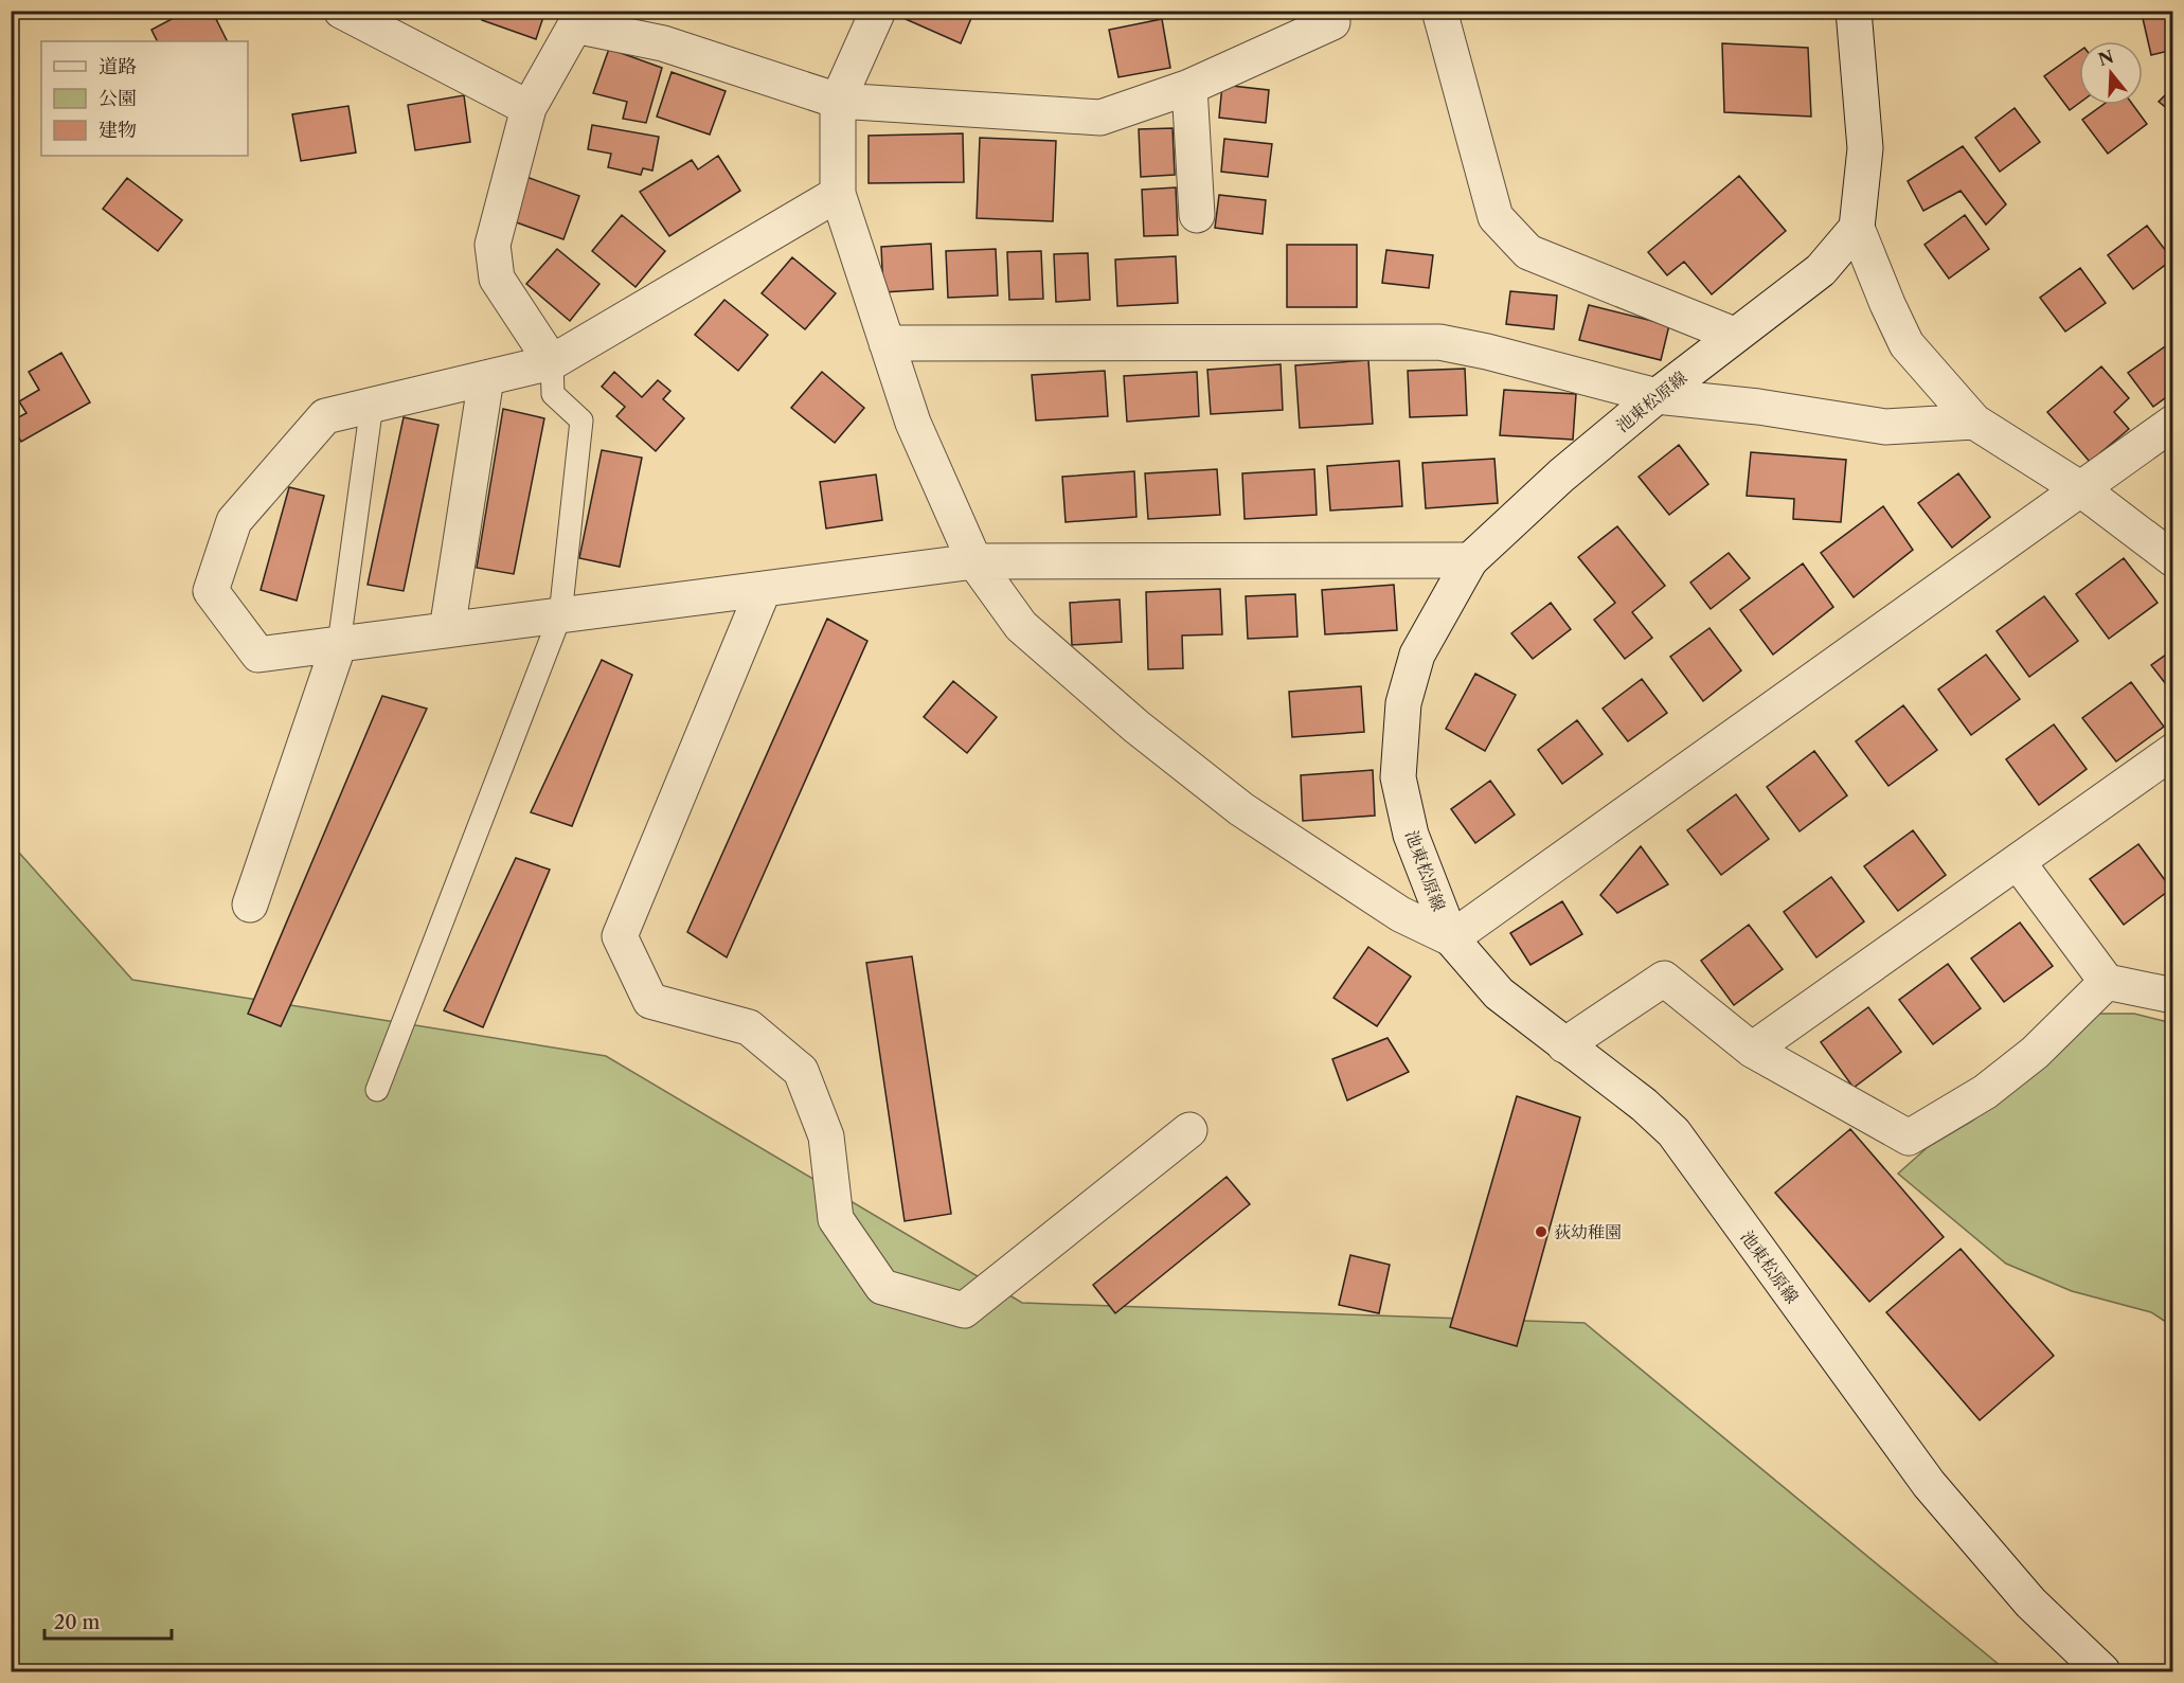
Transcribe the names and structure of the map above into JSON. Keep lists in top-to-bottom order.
{
  "streets": {
    "street": ["池東松原線"]
  },
  "places": ["荻幼稚園"],
  "legend": ["道路", "公園", "建物"],
  "scale_bar": "20 m",
  "north": "top"
}
